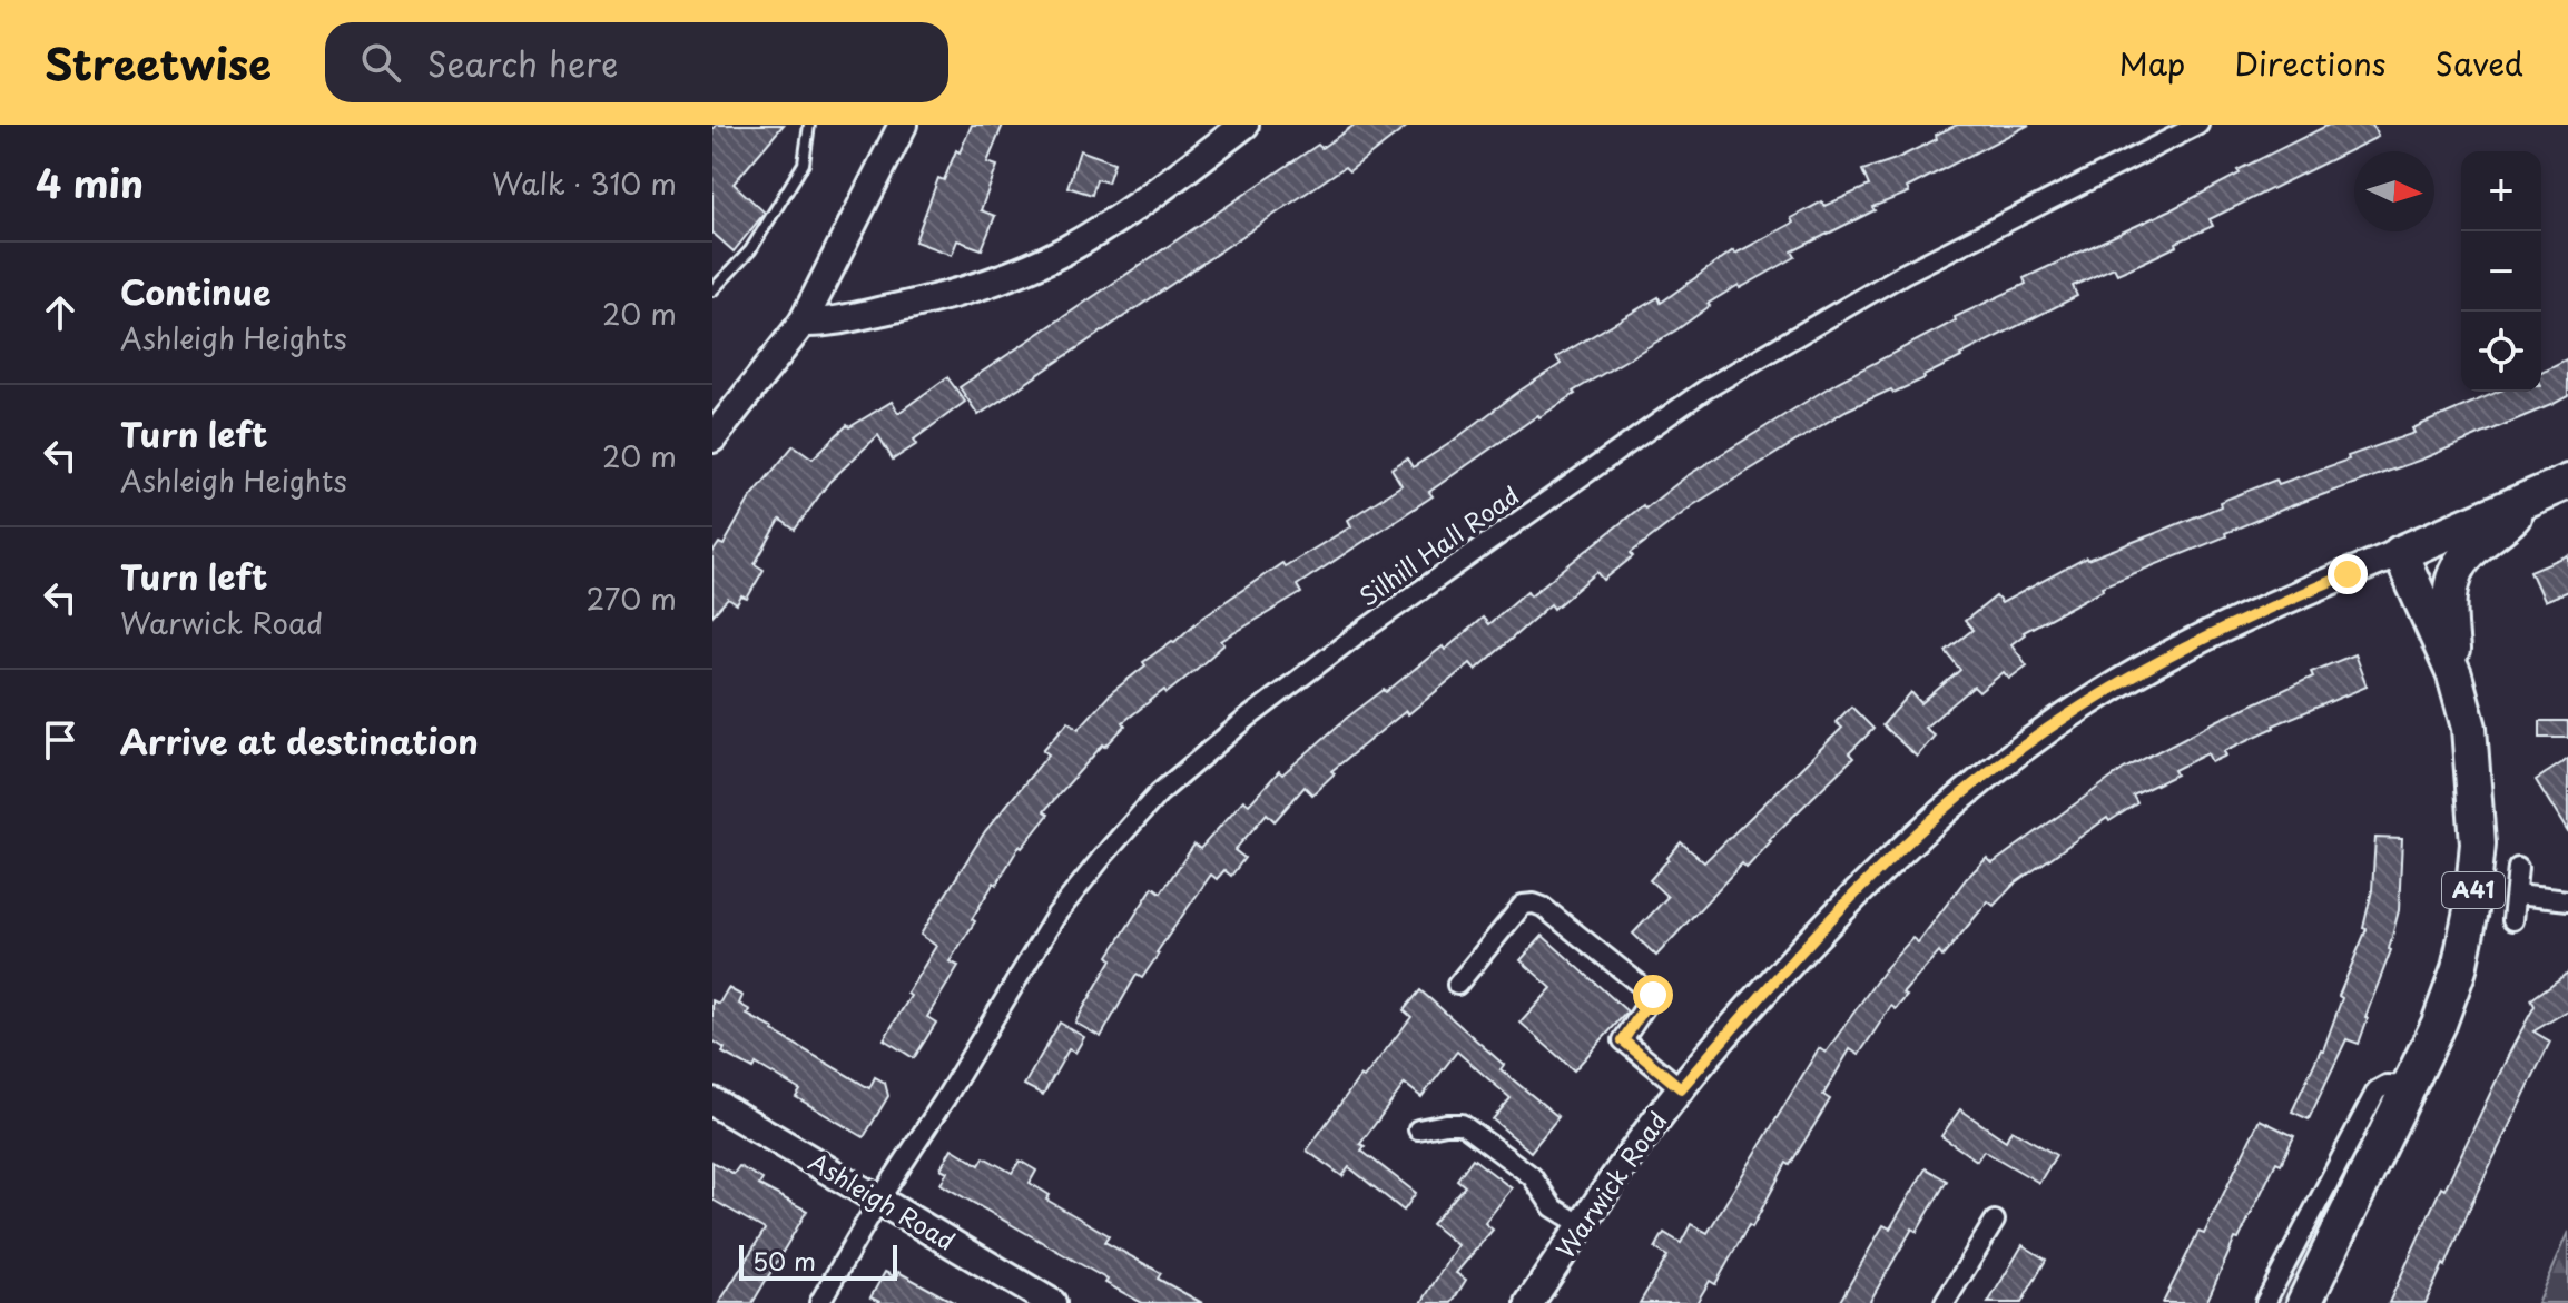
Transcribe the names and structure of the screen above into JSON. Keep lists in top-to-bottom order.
{
  "streets": {
    "highway": ["A41", "Warwick Road"],
    "main road": ["Ashleigh Road"],
    "street": ["Silhill Hall Road"]
  },
  "crossings": [
    ["Silhill Hall Road", "Ashleigh Road"],
    ["A41", "Warwick Road"]
  ],
  "scale_bar": "50 m",
  "north": "right",
  "page": {
    "header": "Streetwise",
    "search": "Search here",
    "nav": ["Map", "Directions", "Saved"],
    "heading": ["4 min", "Walk · 310 m"],
    "map_buttons": ["+", "−"],
    "list": [
      ["Continue", "Ashleigh Heights", "20 m"],
      ["Turn left", "Ashleigh Heights", "20 m"],
      ["Turn left", "Warwick Road", "270 m"],
      "Arrive at destination"
    ],
    "scale": "50 m"
  }
}
